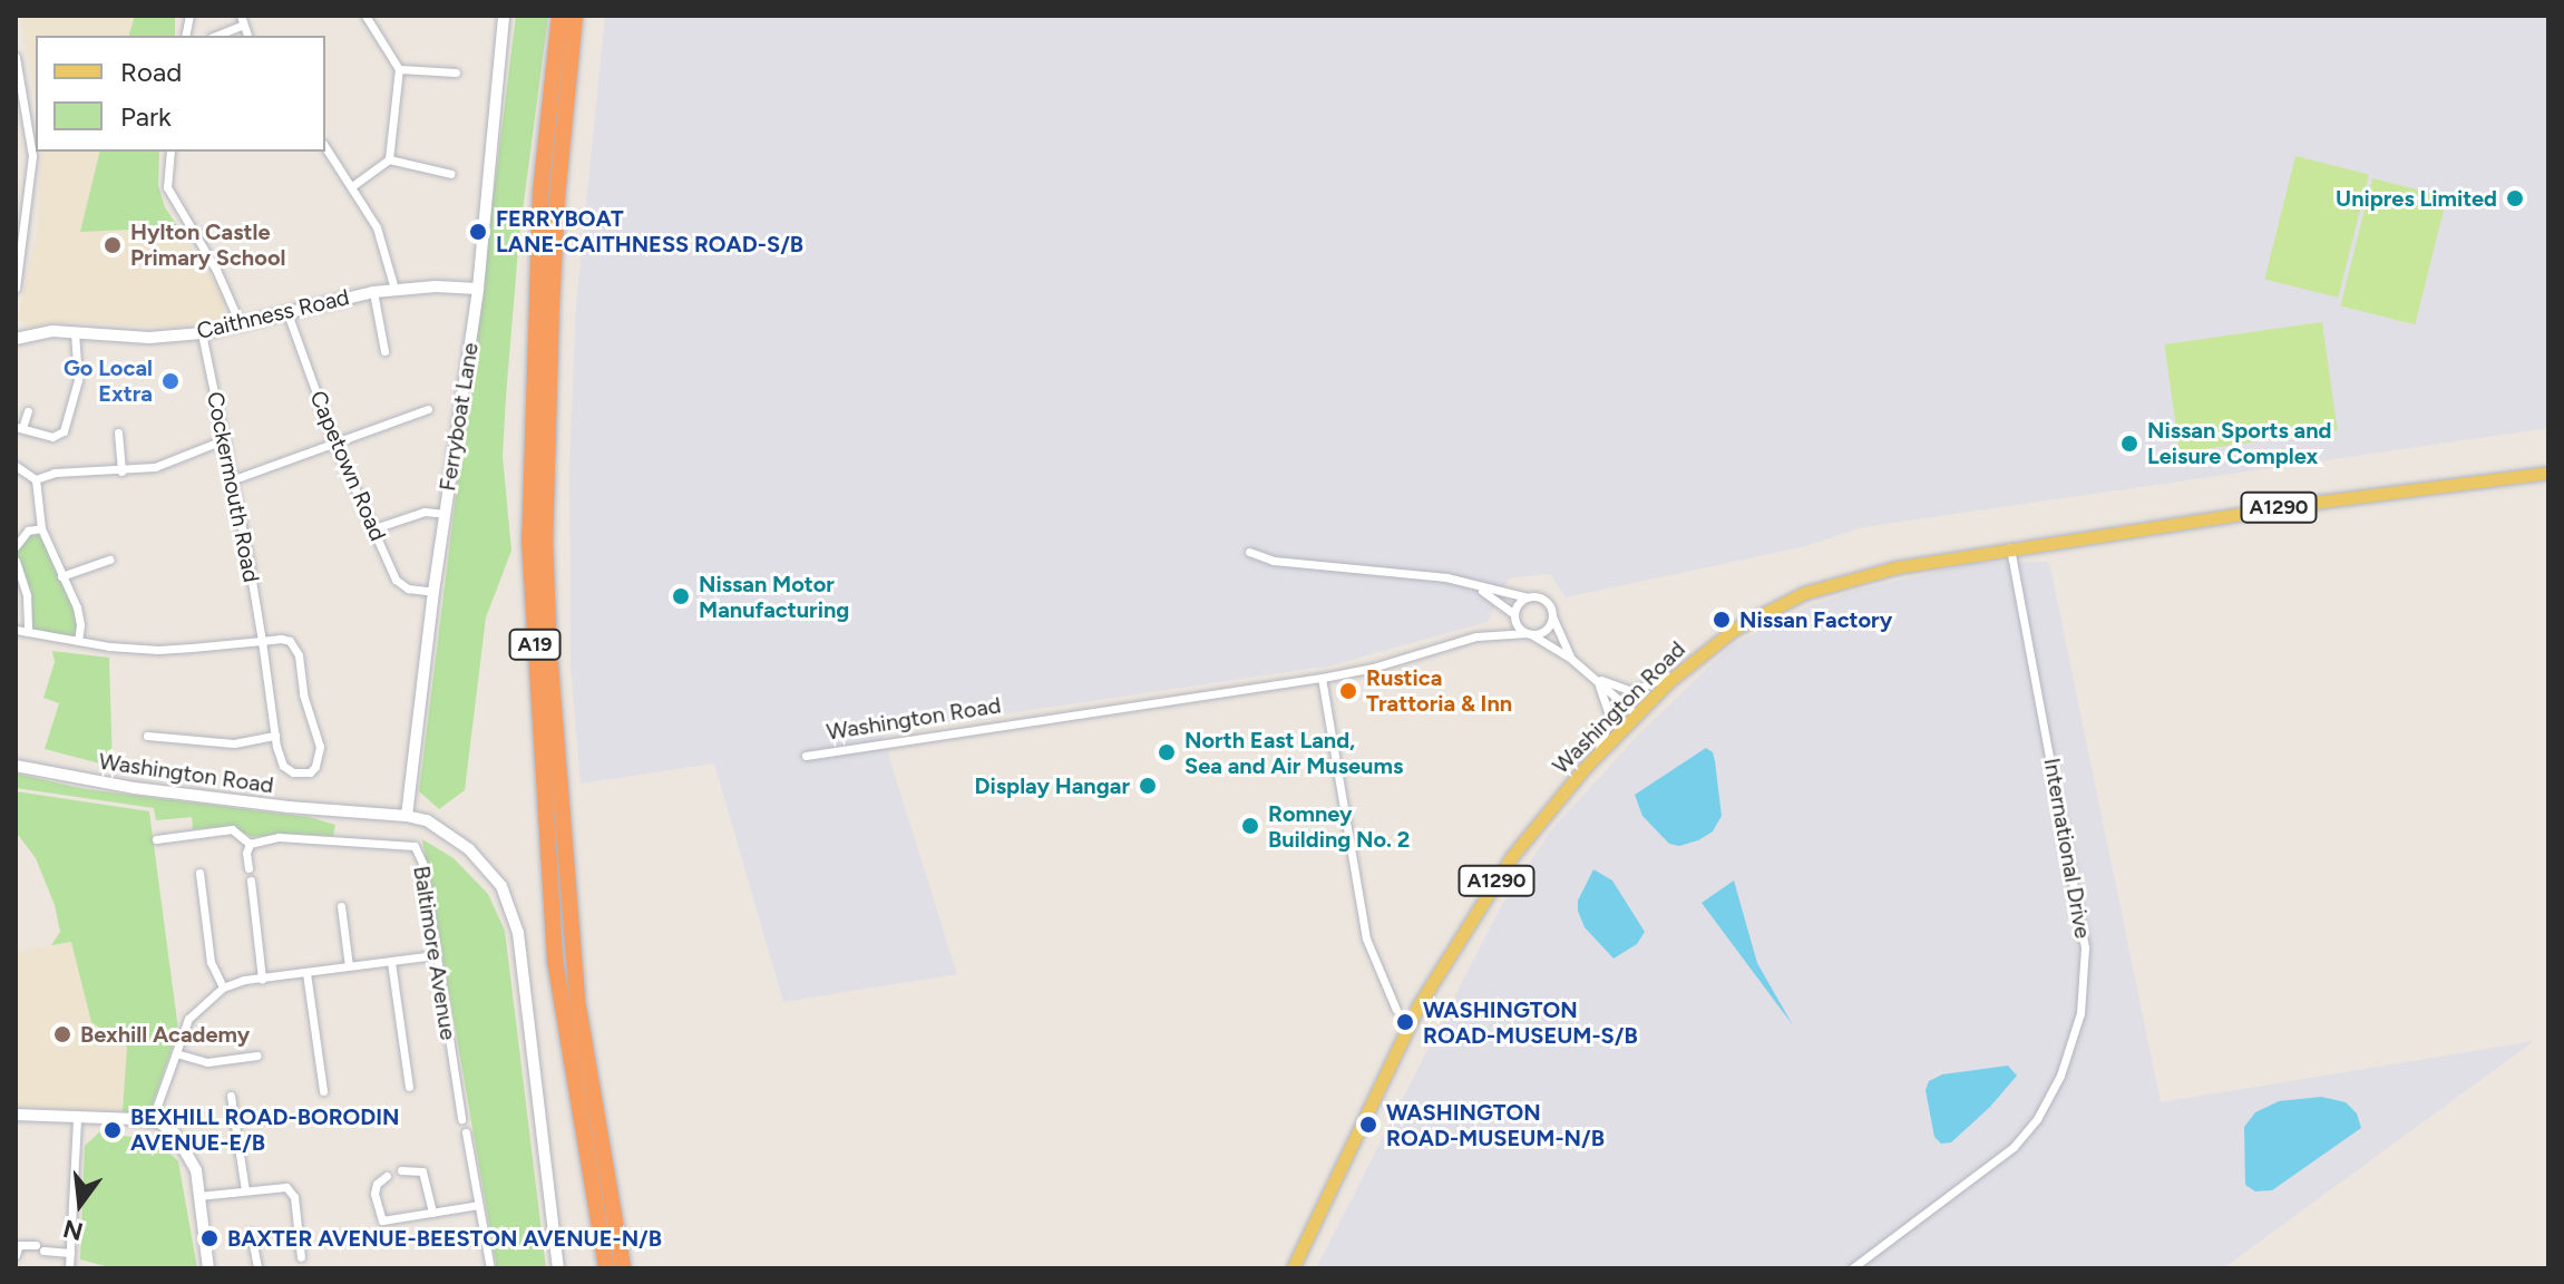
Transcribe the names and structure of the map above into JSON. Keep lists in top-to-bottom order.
{
  "streets": {
    "highway": ["A19"],
    "main road": ["A1290", "Washington Road"],
    "street": [
      "Caithness Road",
      "Ferryboat Lane",
      "Capetown Road",
      "Cockermouth Road",
      "International Drive",
      "Baltimore Avenue"
    ]
  },
  "crossings": [
    ["Caithness Road", "Ferryboat Lane"],
    ["Caithness Road", "Capetown Road"],
    ["Caithness Road", "Cockermouth Road"],
    ["Ferryboat Lane", "Capetown Road"],
    ["Ferryboat Lane", "Washington Road"],
    ["Washington Road", "International Drive"]
  ],
  "places": [
    "Unipres Limited",
    "FERRYBOAT LANE-CAITHNESS ROAD-S/B",
    "Hylton Castle Primary School",
    "Go Local Extra",
    "Nissan Sports and Leisure Complex",
    "Nissan Motor Manufacturing",
    "Nissan Factory",
    "Rustica Trattoria & Inn",
    "North East Land, Sea and Air Museums",
    "Display Hangar",
    "Romney Building No. 2",
    "WASHINGTON ROAD-MUSEUM-S/B",
    "Bexhill Academy",
    "WASHINGTON ROAD-MUSEUM-N/B",
    "BEXHILL ROAD-BORODIN AVENUE-E/B",
    "BAXTER AVENUE-BEESTON AVENUE-N/B"
  ],
  "legend": ["Road", "Park"],
  "north": "bottom"
}
